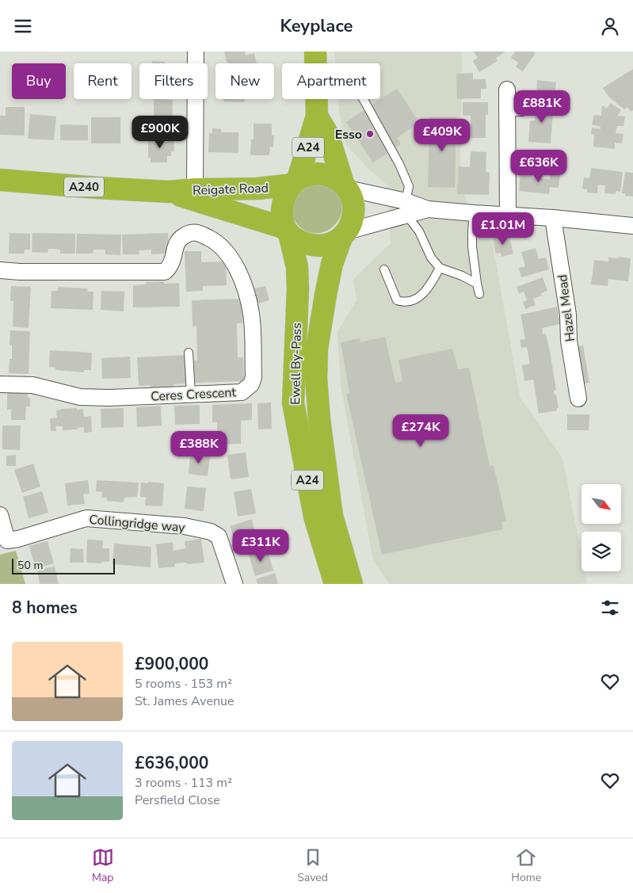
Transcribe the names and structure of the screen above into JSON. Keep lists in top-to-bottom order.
{
  "streets": {
    "highway": [
      "A24",
      "A240",
      "Reigate Road",
      "Ewell By-Pass"
    ],
    "street": ["Hazel Mead", "Ceres Crescent", "Collingridge way"]
  },
  "crossings": [
    ["A24", "Reigate Road"],
    ["A24", "Ewell By-Pass"],
    ["Reigate Road", "Ewell By-Pass"]
  ],
  "places": ["Esso"],
  "scale_bar": "50 m",
  "north": "bottom right",
  "page": {
    "header": "Keyplace",
    "chip": [
      "Buy",
      "Rent",
      "Filters",
      "New",
      "Apartment"
    ],
    "price": [
      "£881K",
      "£900K",
      "£409K",
      "£636K",
      "£1.01M",
      "£274K",
      "£388K",
      "£311K"
    ],
    "scale": "50 m",
    "heading": "8 homes",
    "list": [
      {
        "name": "£900,000",
        "note": "5 rooms · 153 m² · St. James Avenue"
      },
      {
        "name": "£636,000",
        "note": "3 rooms · 113 m² · Persfield Close"
      }
    ],
    "tabs": ["Map", "Saved", "Home"]
  }
}
